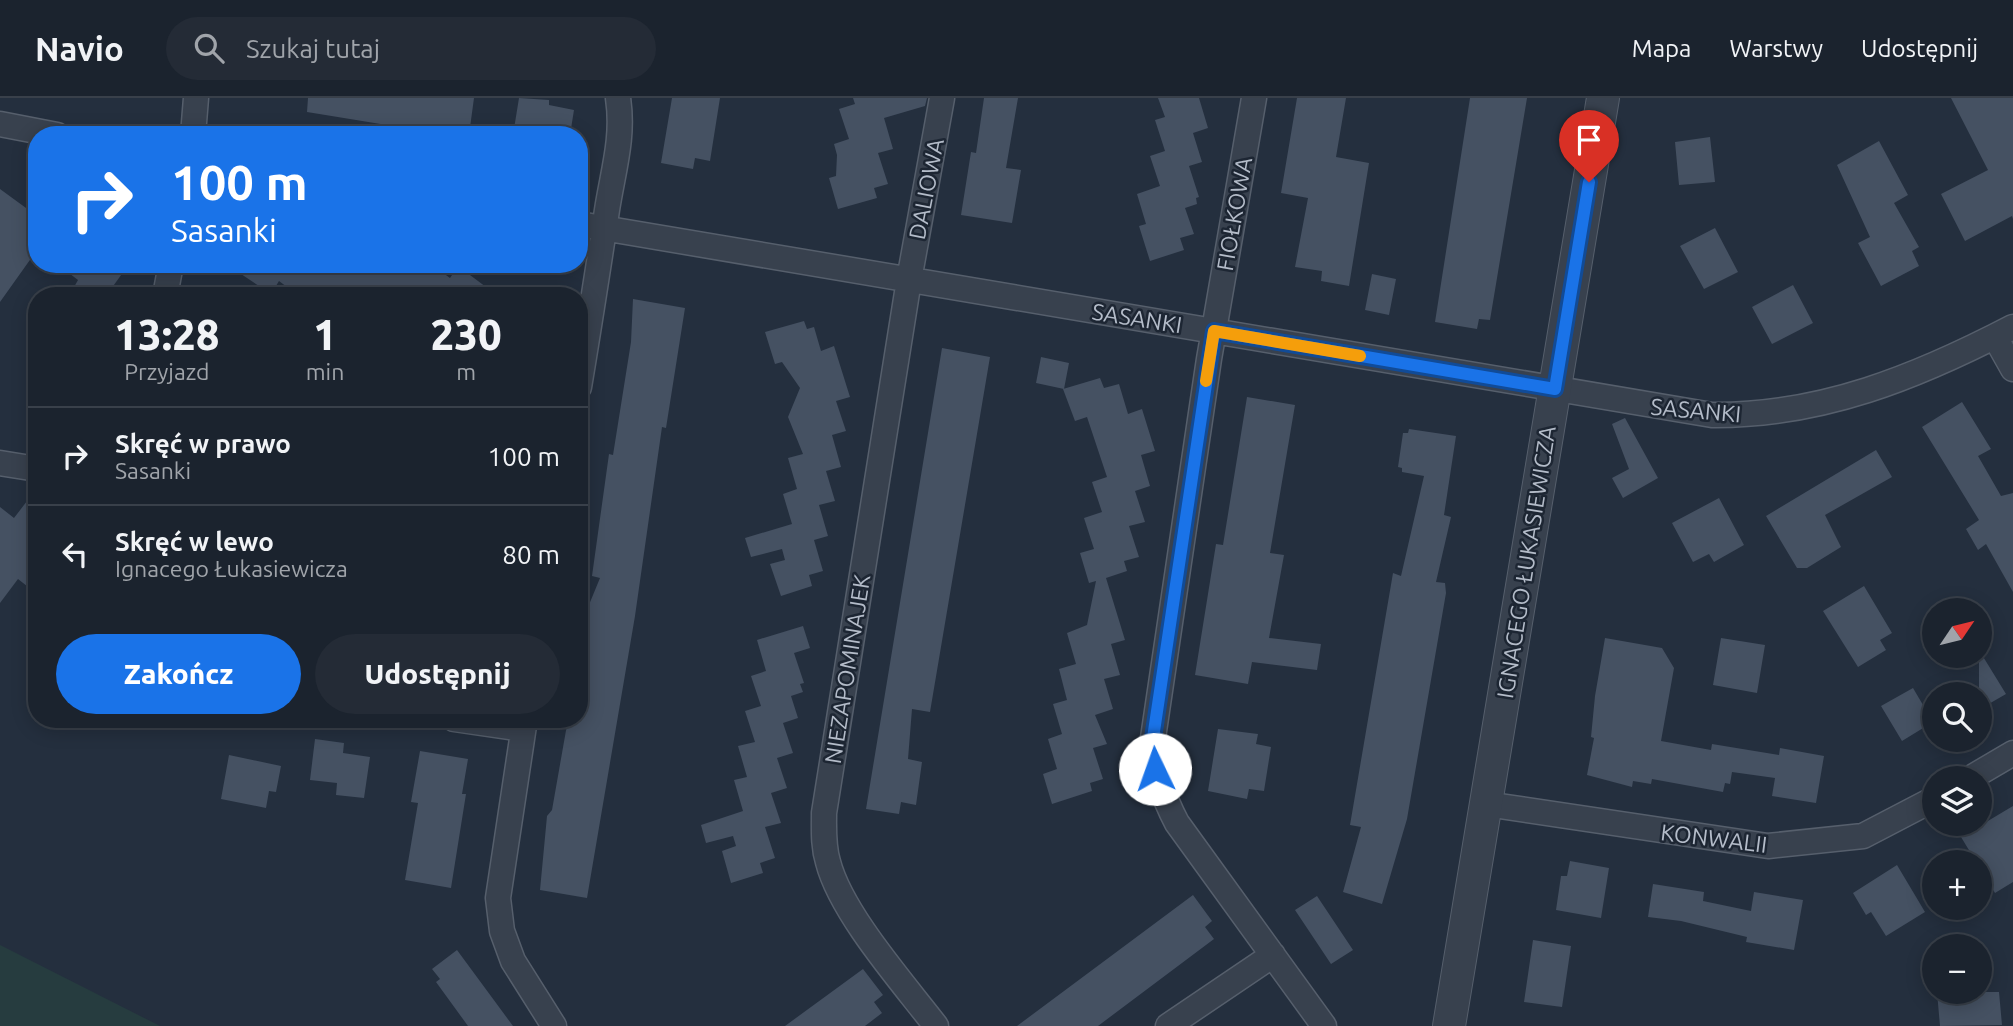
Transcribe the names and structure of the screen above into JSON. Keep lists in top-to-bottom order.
{
  "streets": {
    "street": [
      "DALIOWA",
      "FIOŁKOWA",
      "SASANKI",
      "IGNACEGO ŁUKASIEWICZA",
      "NIEZAPOMINAJEK",
      "KONWALII"
    ]
  },
  "crossings": [
    ["DALIOWA", "SASANKI"],
    ["DALIOWA", "NIEZAPOMINAJEK"],
    ["FIOŁKOWA", "SASANKI"],
    ["SASANKI", "IGNACEGO ŁUKASIEWICZA"],
    ["SASANKI", "NIEZAPOMINAJEK"],
    ["IGNACEGO ŁUKASIEWICZA", "KONWALII"]
  ],
  "north": "top right",
  "page": {
    "header": "Navio",
    "search": "Szukaj tutaj",
    "nav": ["Mapa", "Warstwy", "Udostępnij"],
    "turn": ["100 m", "Sasanki"],
    "eta": [
      "13:28",
      "Przyjazd",
      "1",
      "min",
      "230",
      "m"
    ],
    "list": [
      {
        "name": "Skręć w prawo",
        "note": "Sasanki",
        "value": "100 m"
      },
      {
        "name": "Skręć w lewo",
        "note": "Ignacego Łukasiewicza",
        "value": "80 m"
      }
    ],
    "map_buttons": ["+", "−"],
    "buttons": ["Zakończ", "Udostępnij"]
  }
}
